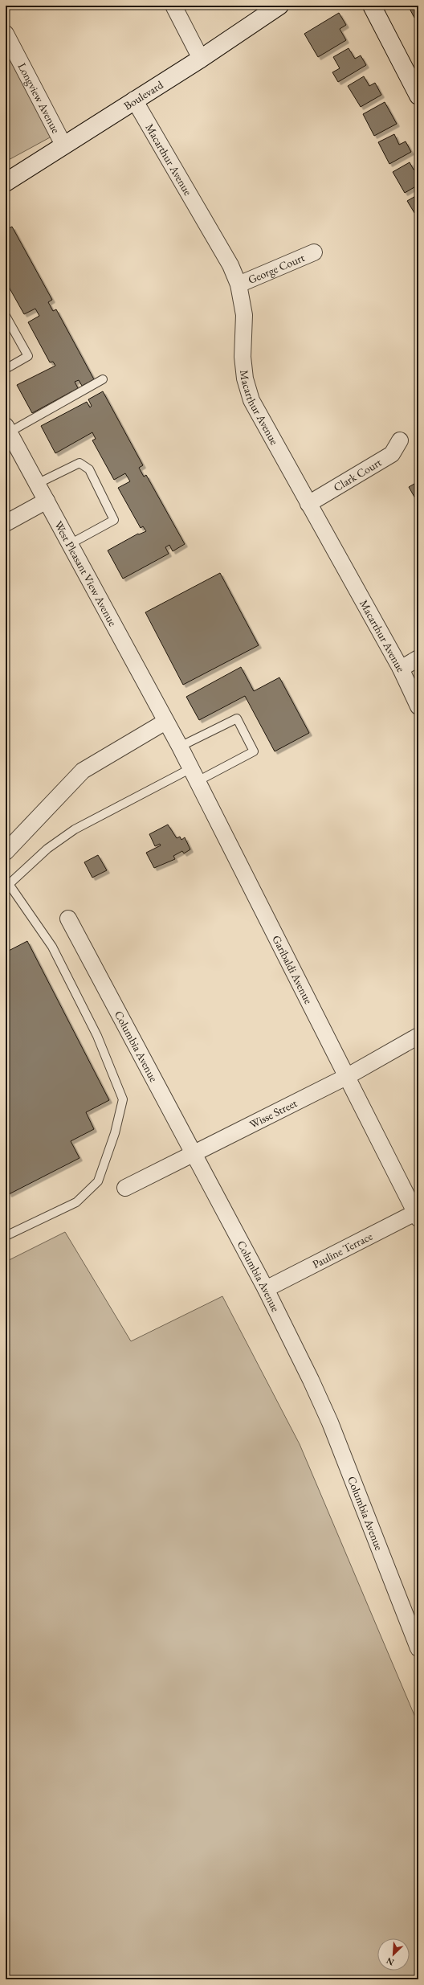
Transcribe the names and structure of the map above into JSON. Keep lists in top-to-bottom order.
{
  "streets": {
    "street": [
      "Boulevard",
      "Longview Avenue",
      "Macarthur Avenue",
      "George Court",
      "Clark Court",
      "West Pleasant View Avenue",
      "Garibaldi Avenue",
      "Columbia Avenue",
      "Wisse Street",
      "Pauline Terrace"
    ]
  },
  "crossings": [
    ["Boulevard", "Longview Avenue"],
    ["Boulevard", "Macarthur Avenue"],
    ["Macarthur Avenue", "George Court"],
    ["Macarthur Avenue", "Clark Court"],
    ["West Pleasant View Avenue", "Garibaldi Avenue"],
    ["Garibaldi Avenue", "Wisse Street"],
    ["Garibaldi Avenue", "Pauline Terrace"],
    ["Columbia Avenue", "Wisse Street"],
    ["Columbia Avenue", "Pauline Terrace"]
  ],
  "north": "bottom left"
}
